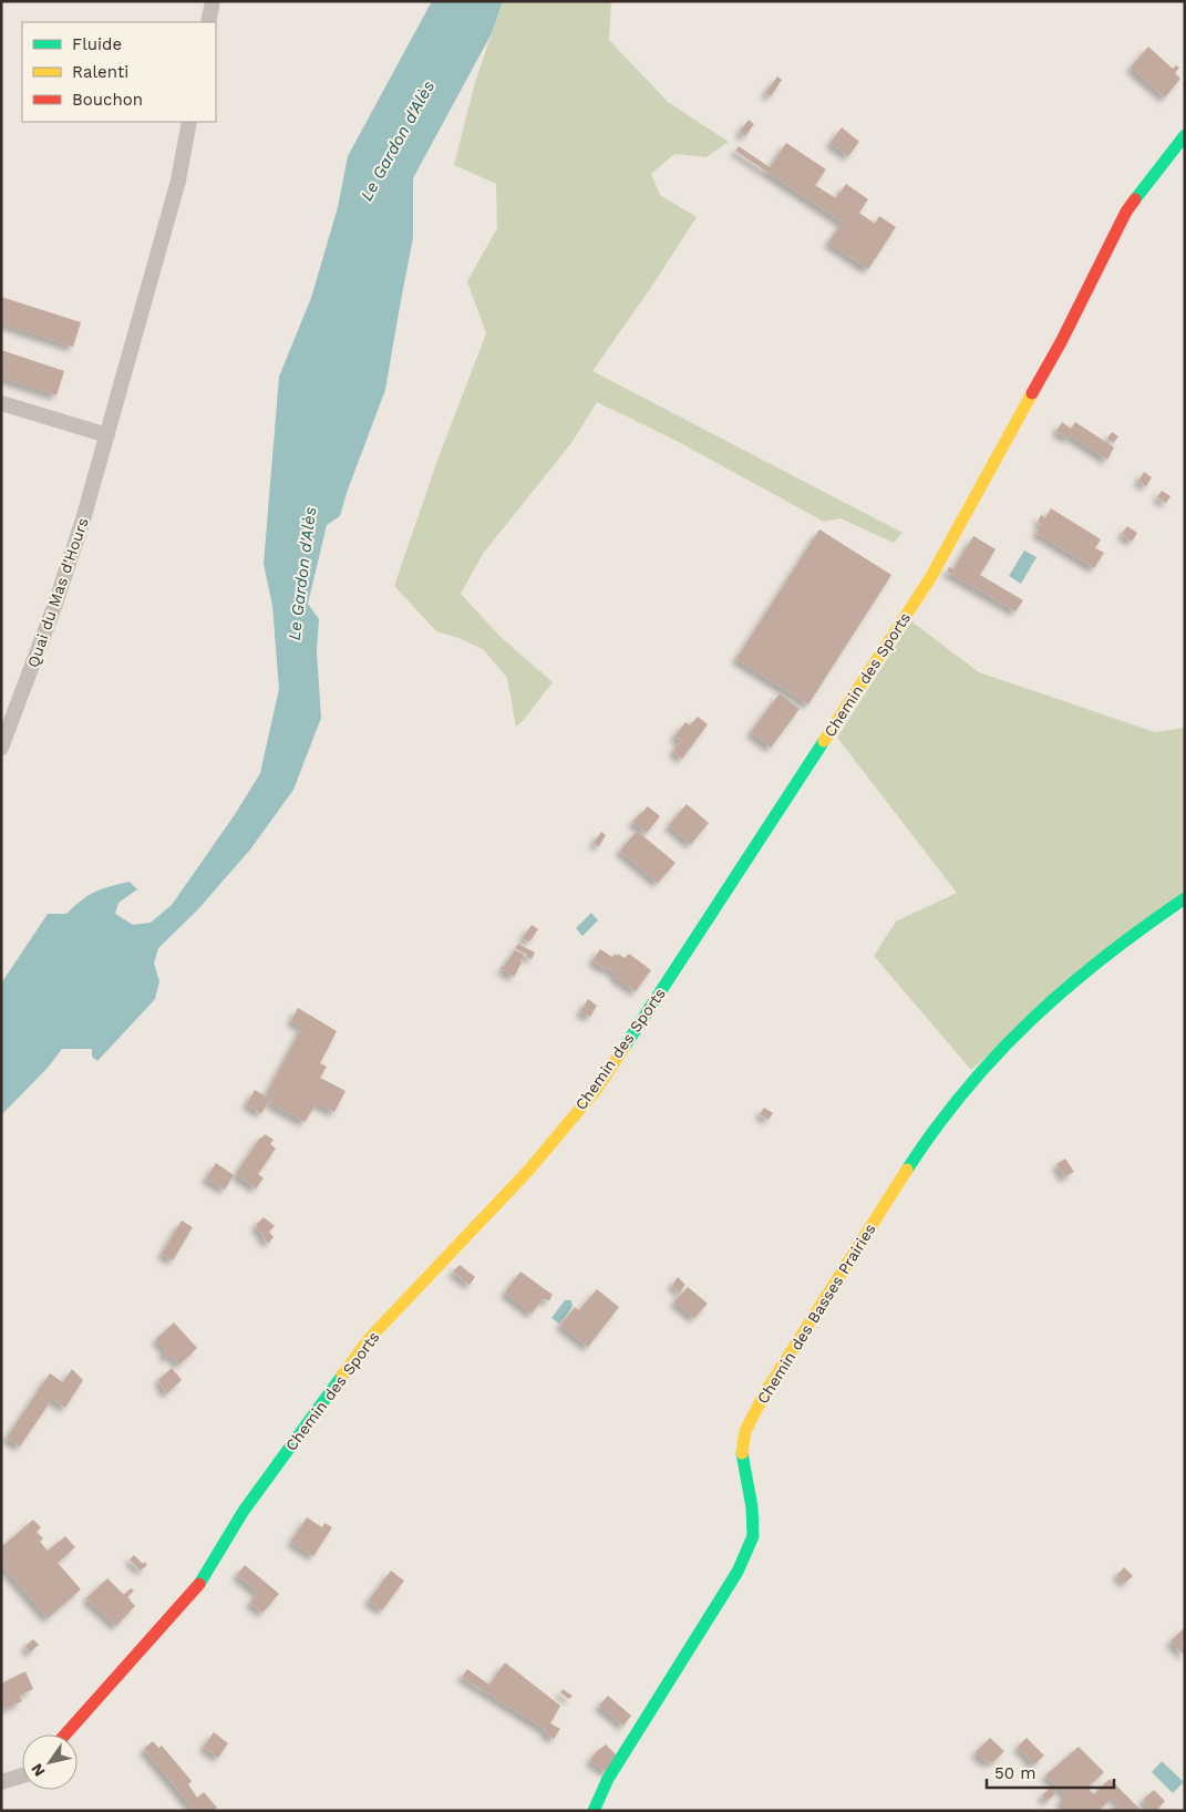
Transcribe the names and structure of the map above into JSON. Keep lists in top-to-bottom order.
{
  "streets": {
    "street": ["Quai du Mas d'Hours", "Chemin des Sports", "Chemin des Basses Prairies"]
  },
  "water": ["Le Gardon d'Alès"],
  "legend": ["Fluide", "Ralenti", "Bouchon"],
  "scale_bar": "50 m",
  "north": "bottom left"
}
